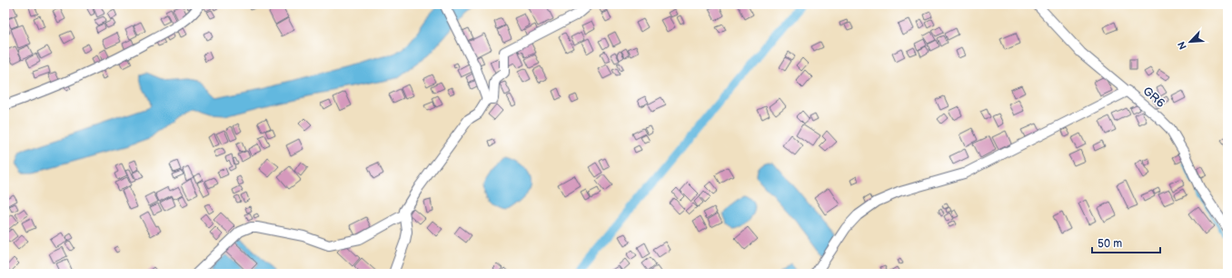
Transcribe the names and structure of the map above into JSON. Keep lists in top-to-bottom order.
{
  "streets": {
    "street": ["GR6"]
  },
  "scale_bar": "50 m",
  "north": "bottom left"
}
